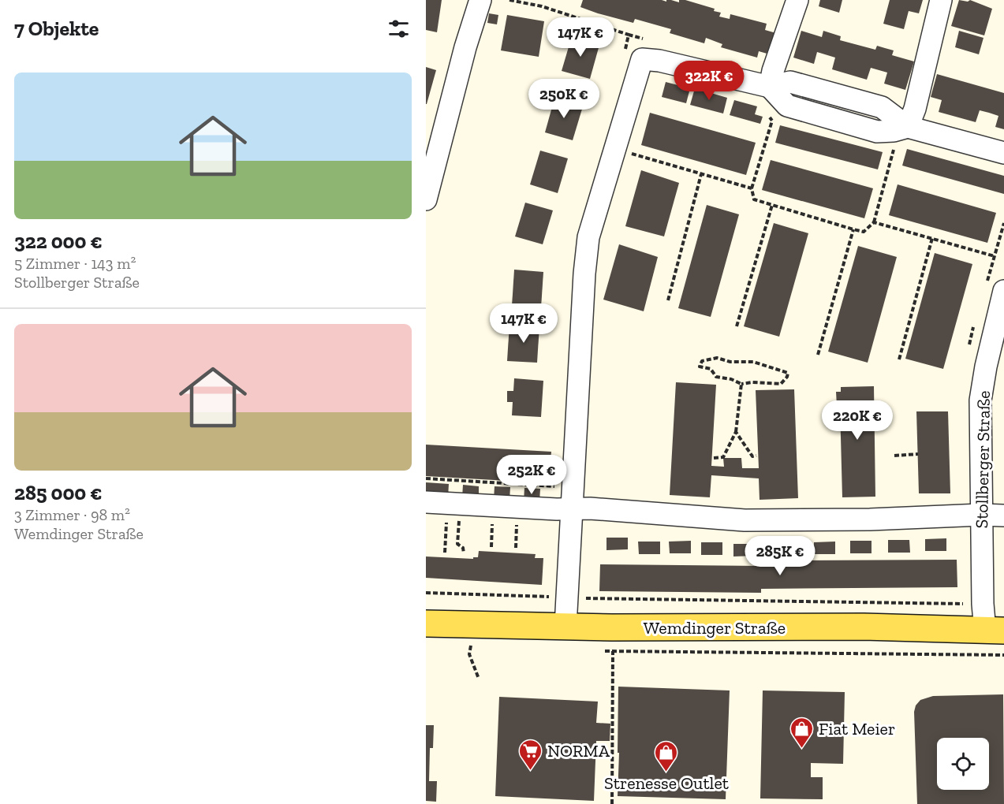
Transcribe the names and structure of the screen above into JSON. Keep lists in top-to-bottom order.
{
  "streets": {
    "main road": ["Wemdinger Straße"],
    "street": ["Stollberger Straße"]
  },
  "crossings": [
    ["Stollberger Straße", "Wemdinger Straße"]
  ],
  "places": {
    "shop": ["Fiat Meier", "Strenesse Outlet"],
    "supermarket": ["NORMA"]
  },
  "page": {
    "heading": "7 Objekte",
    "price": [
      "147K €",
      "322K €",
      "250K €",
      "147K €",
      "220K €",
      "252K €",
      "285K €"
    ],
    "list": [
      {
        "name": "322 000 €",
        "note": "5 Zimmer · 143 m² · Stollberger Straße"
      },
      {
        "name": "285 000 €",
        "note": "3 Zimmer · 98 m² · Wemdinger Straße"
      }
    ]
  }
}
